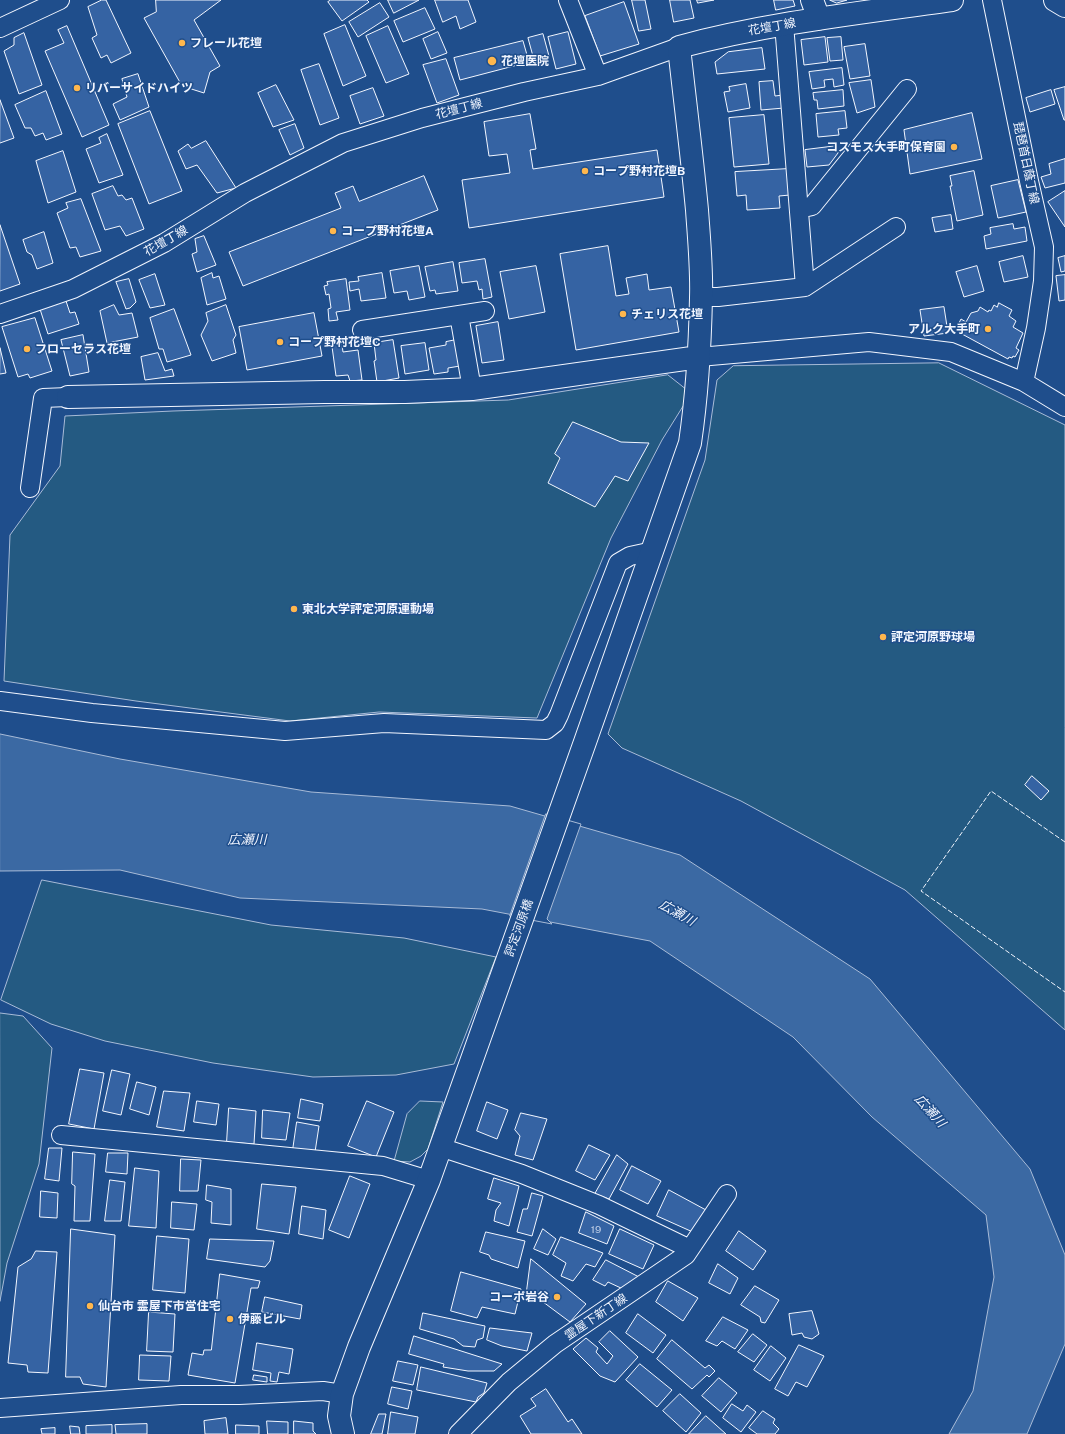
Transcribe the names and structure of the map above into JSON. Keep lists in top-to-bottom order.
{
  "streets": {
    "street": [
      "花壇丁線",
      "琵琶首日蔭丁線",
      "評定河原橋",
      "霊屋下新丁線"
    ]
  },
  "crossings": [
    ["花壇丁線", "評定河原橋"]
  ],
  "water": ["広瀬川"],
  "places": [
    "フレール花壇",
    "花壇医院",
    "リバーサイドハイツ",
    "コスモス大手町保育園",
    "コープ野村花壇B",
    "コープ野村花壇A",
    "チェリス花壇",
    "アルク大手町",
    "コープ野村花壇C",
    "フローセラス花壇",
    "東北大学評定河原運動場",
    "評定河原野球場",
    "コーポ岩谷",
    "仙台市 霊屋下市営住宅",
    "伊藤ビル"
  ],
  "house_numbers": ["19"]
}
